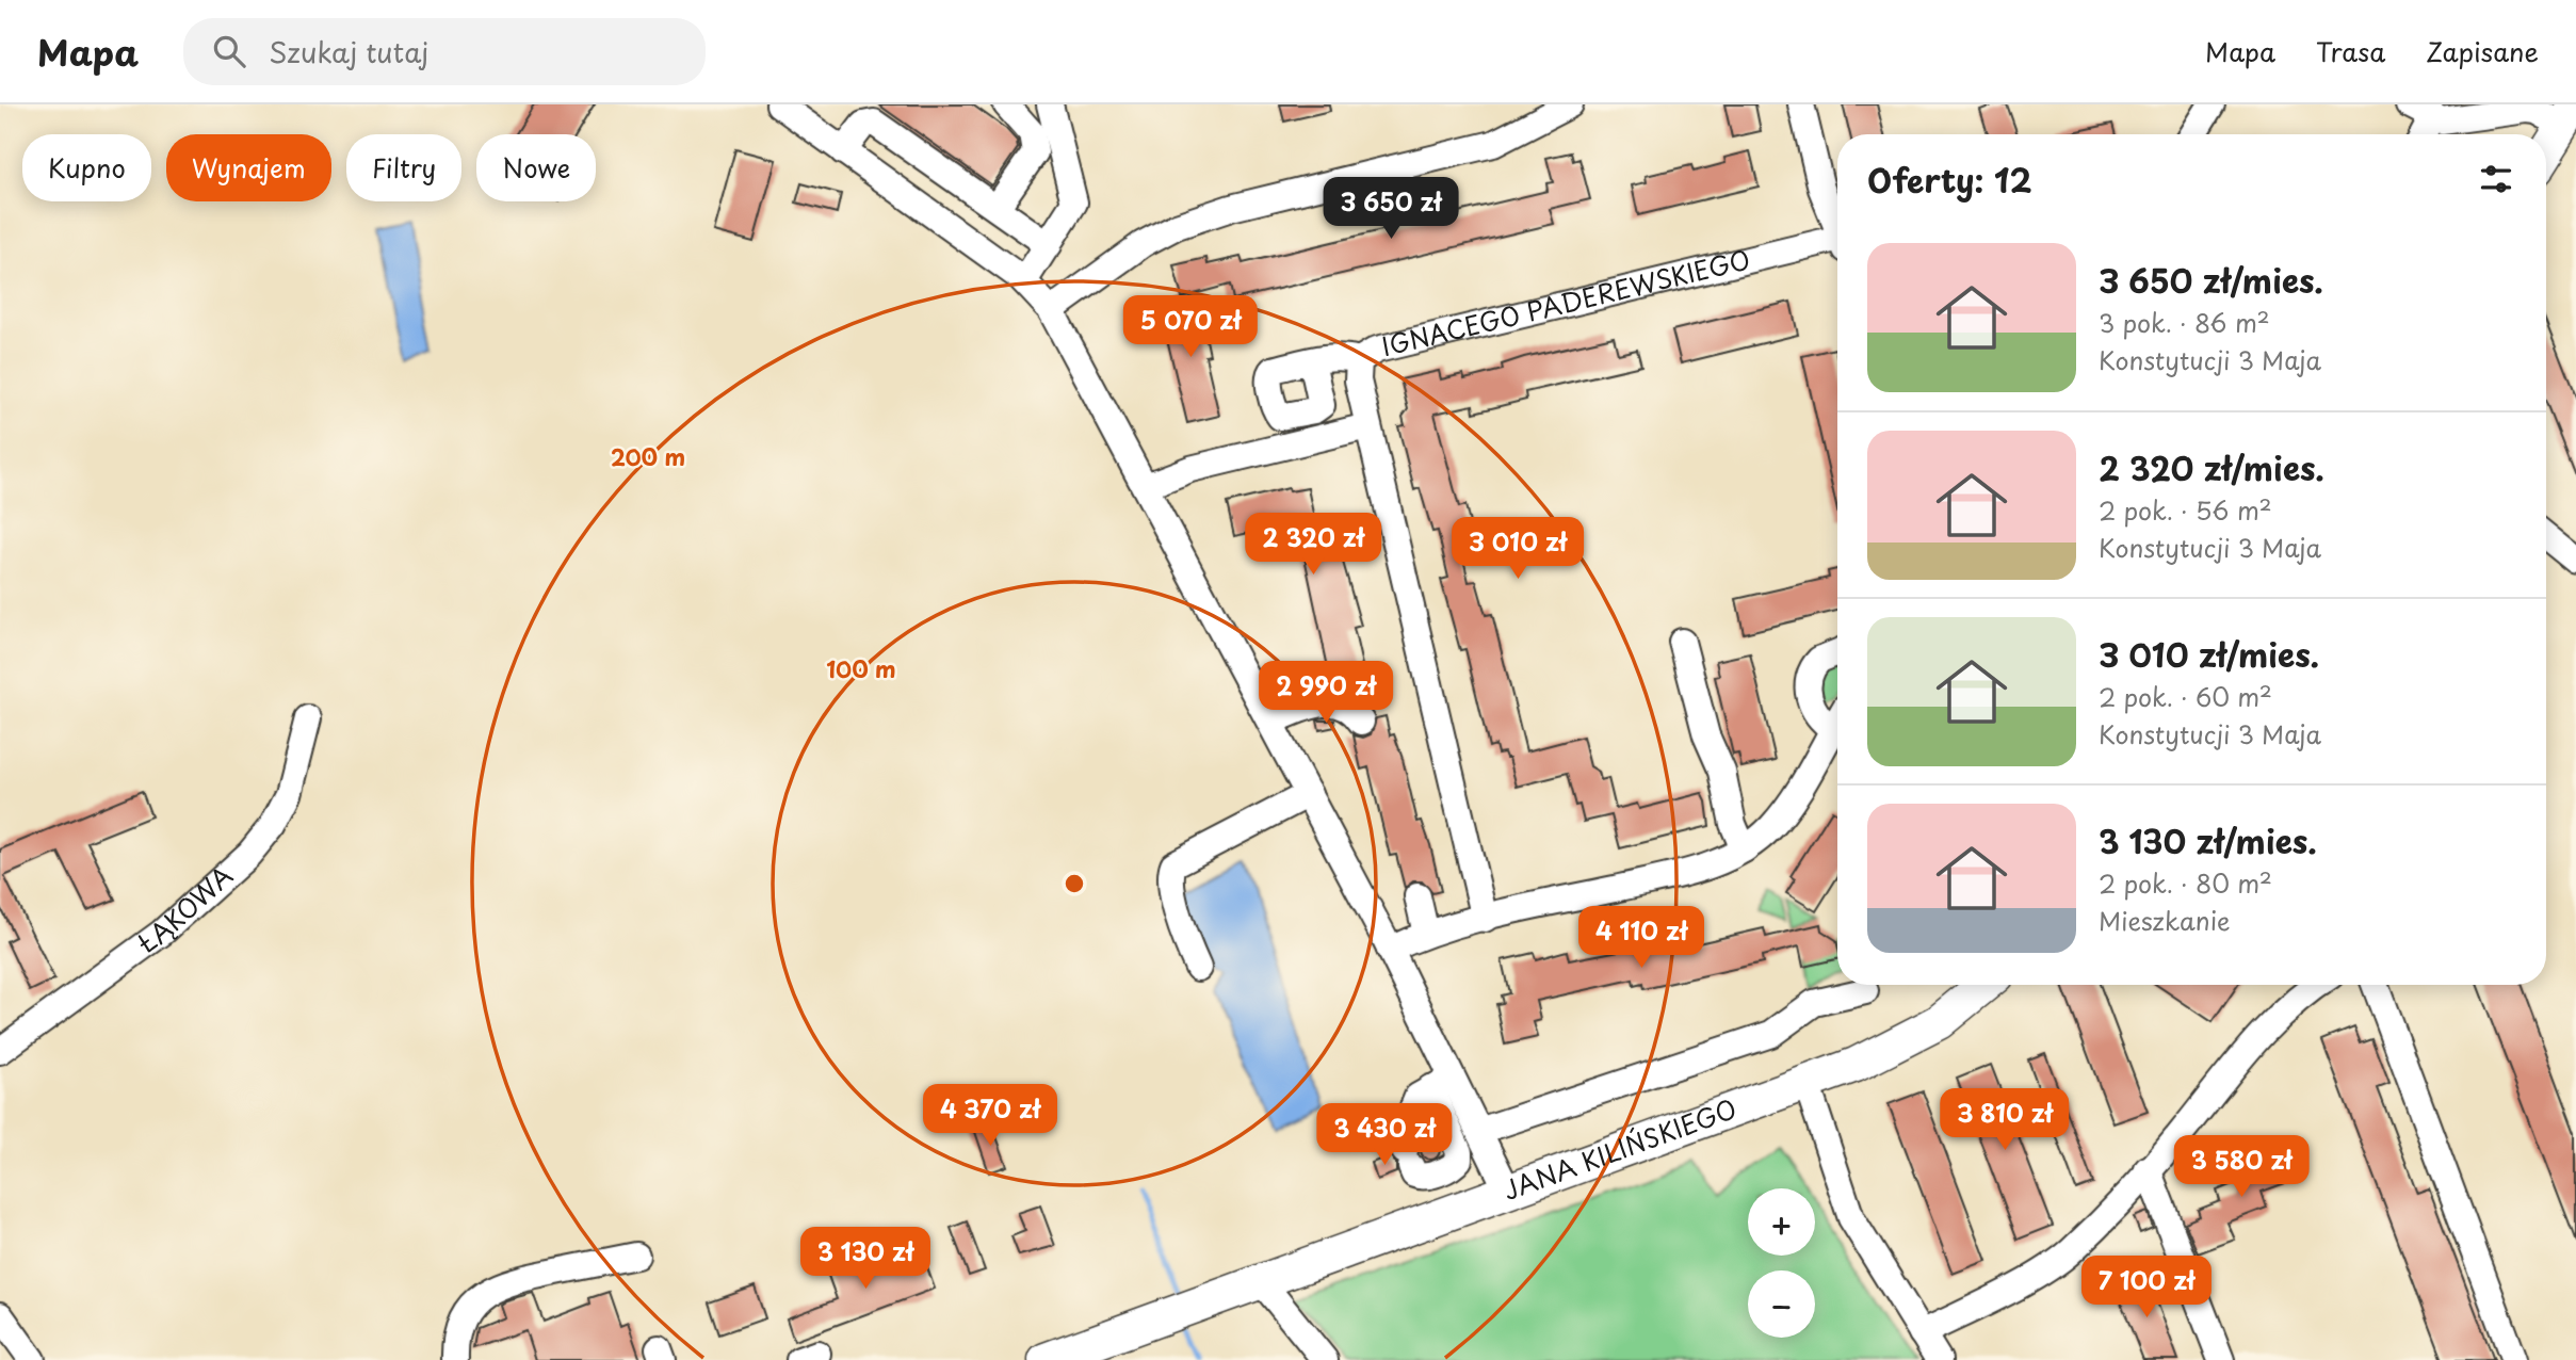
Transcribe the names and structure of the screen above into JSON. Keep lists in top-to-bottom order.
{
  "streets": {
    "main road": ["JANA KILIŃSKIEGO"],
    "street": ["IGNACEGO PADEREWSKIEGO", "ŁĄKOWA"]
  },
  "page": {
    "header": "Mapa",
    "search": "Szukaj tutaj",
    "nav": ["Mapa", "Trasa", "Zapisane"],
    "chip": [
      "Kupno",
      "Wynajem",
      "Filtry",
      "Nowe"
    ],
    "heading": "Oferty: 12",
    "price": [
      "3 650 zł",
      "5 070 zł",
      "2 320 zł",
      "3 010 zł",
      "2 990 zł",
      "4 110 zł",
      "4 370 zł",
      "3 810 zł",
      "3 430 zł",
      "3 580 zł",
      "3 130 zł",
      "7 100 zł"
    ],
    "list": [
      {
        "name": "3 650 zł/mies.",
        "note": "3 pok. · 86 m² · Konstytucji 3 Maja"
      },
      {
        "name": "2 320 zł/mies.",
        "note": "2 pok. · 56 m² · Konstytucji 3 Maja"
      },
      {
        "name": "3 010 zł/mies.",
        "note": "2 pok. · 60 m² · Konstytucji 3 Maja"
      },
      {
        "name": "3 130 zł/mies.",
        "note": "2 pok. · 80 m² · Mieszkanie"
      }
    ],
    "map_buttons": ["+", "−"]
  },
  "rings": ["200 m", "100 m"]
}
